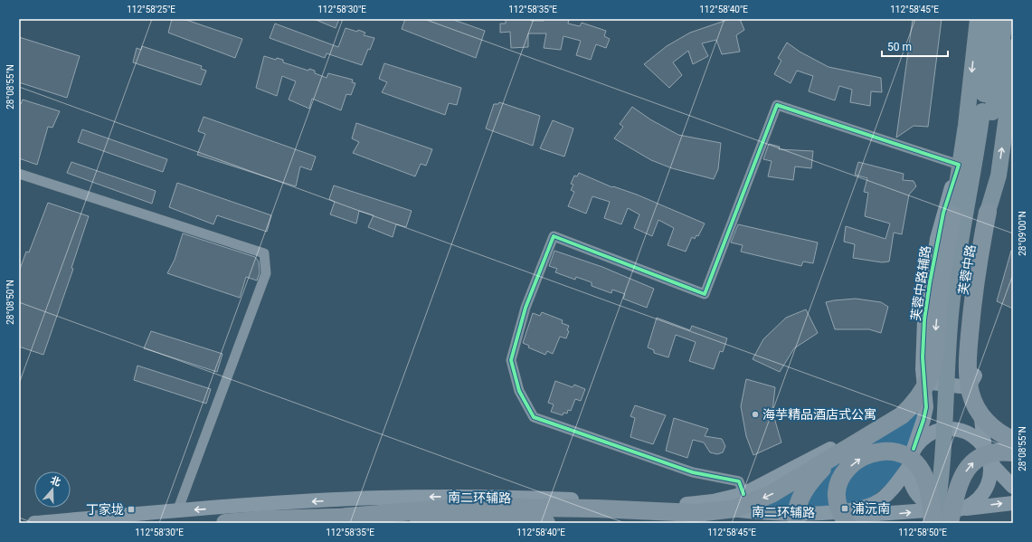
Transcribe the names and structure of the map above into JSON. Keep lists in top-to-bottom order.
{
  "streets": {
    "main road": ["芙蓉中路"],
    "street": ["芙蓉中路辅路", "南二环辅路"]
  },
  "crossings": [
    ["芙蓉中路", "芙蓉中路辅路"],
    ["芙蓉中路", "南二环辅路"],
    ["芙蓉中路辅路", "南二环辅路"]
  ],
  "places": {
    "other": ["海芋精品酒店式公寓"],
    "transit": ["浦沅南", "丁家垅"]
  },
  "scale_bar": "50 m",
  "north": "top",
  "coordinates": [
    "112°58'25\"E",
    "112°58'30\"E",
    "112°58'35\"E",
    "112°58'40\"E",
    "112°58'45\"E",
    "28°08'55\"N",
    "28°09'00\"N",
    "28°08'50\"N",
    "112°58'50\"E"
  ]
}
